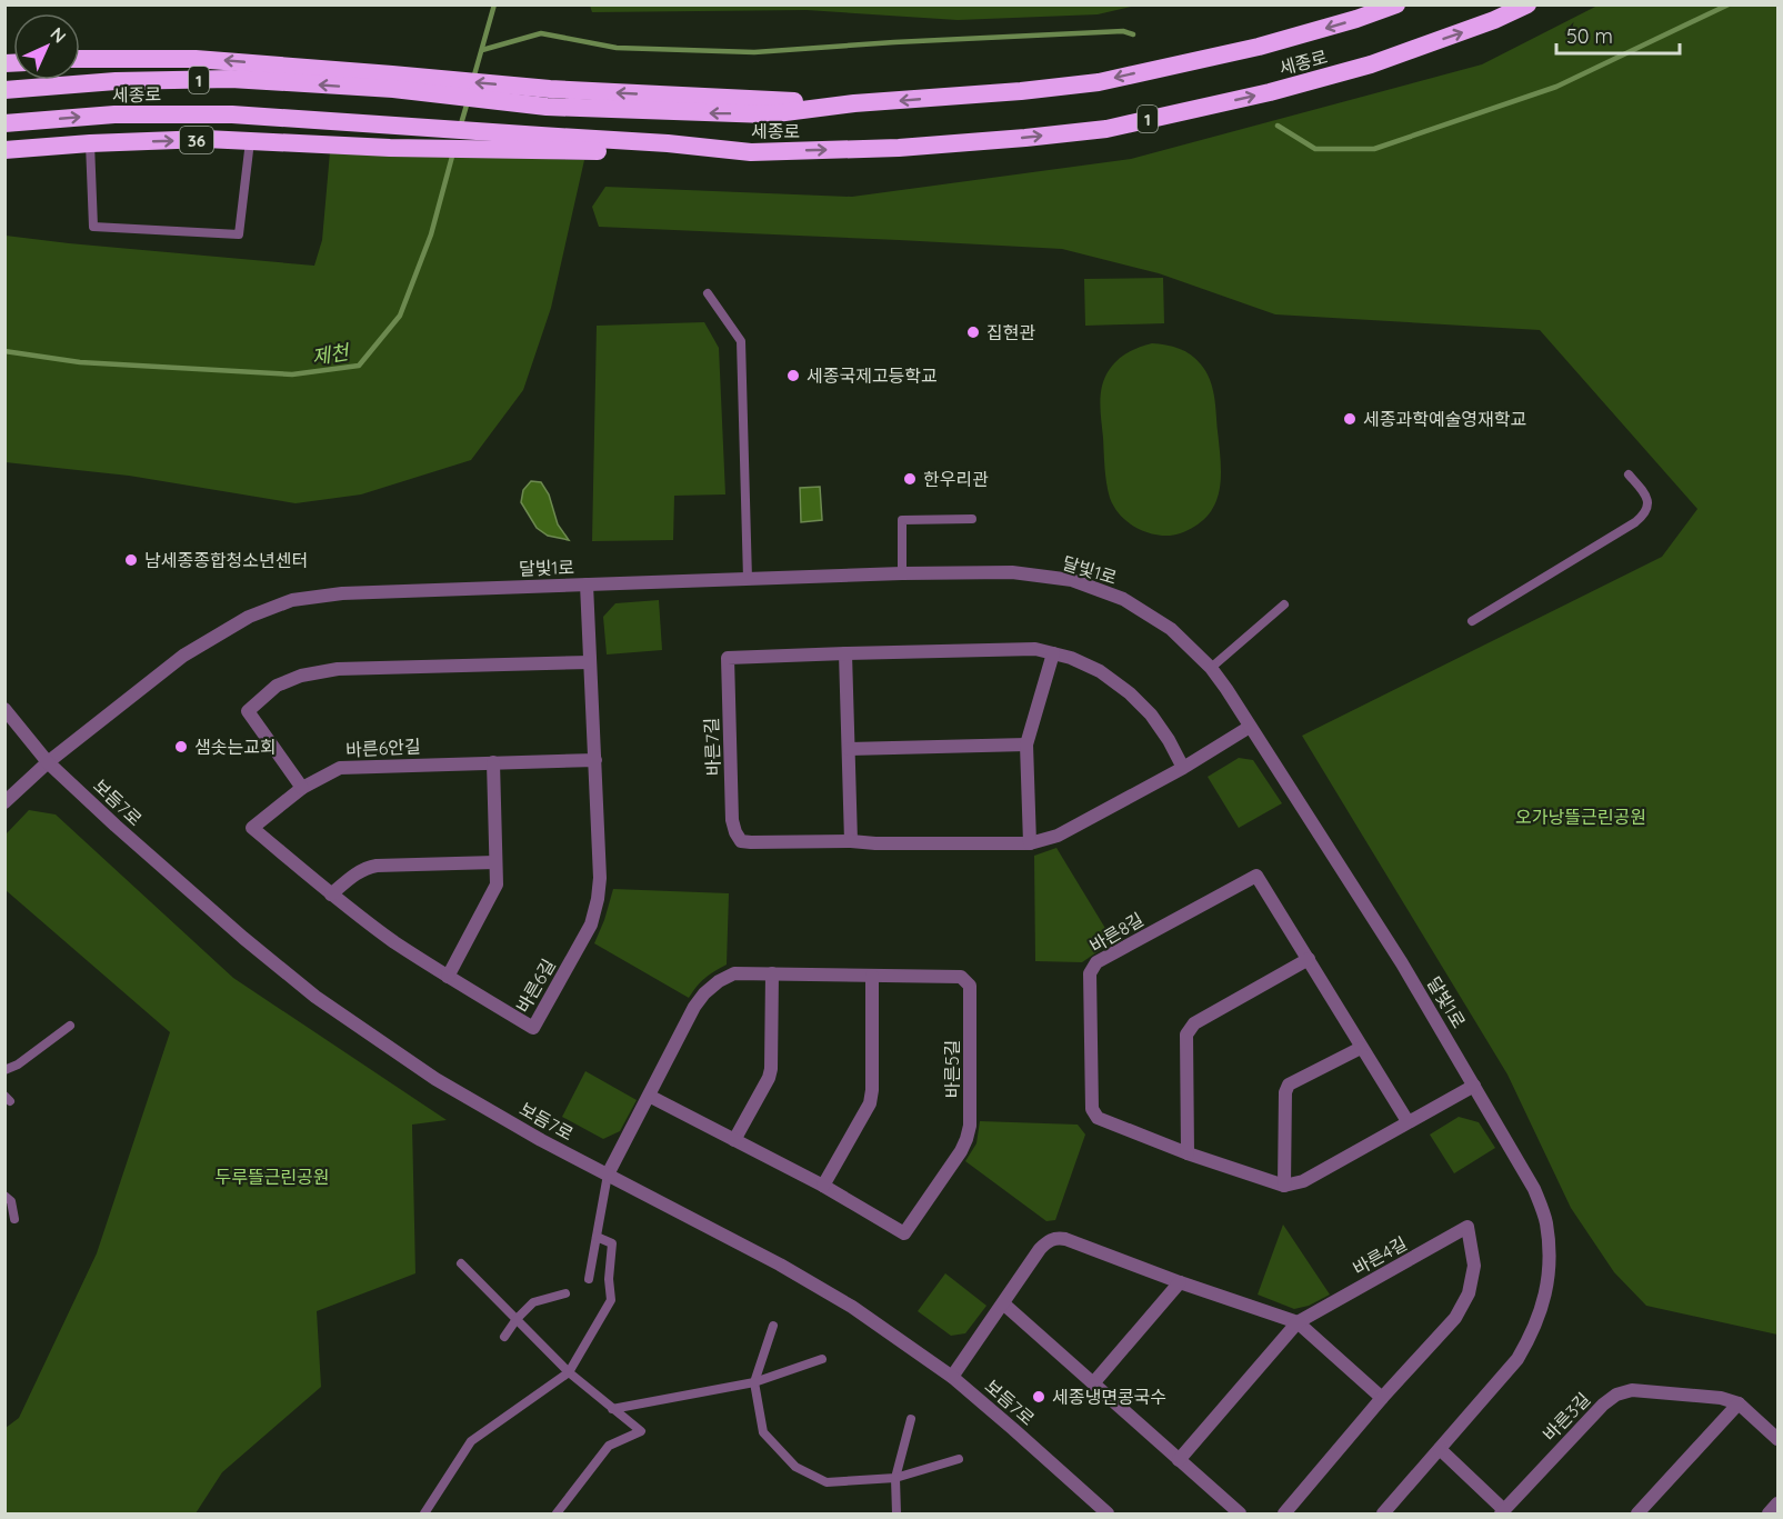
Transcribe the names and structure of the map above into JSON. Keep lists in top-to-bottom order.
{
  "streets": {
    "highway": ["세종로", "1", "36"],
    "street": [
      "달빛1로",
      "바른7길",
      "바른6안길",
      "보듬7로",
      "바른8길",
      "바른6길",
      "바른5길",
      "바른4길",
      "바른3길"
    ]
  },
  "crossings": [
    ["세종로", "36"],
    ["달빛1로", "보듬7로"],
    ["달빛1로", "바른6길"],
    ["바른6안길", "바른6길"],
    ["보듬7로", "바른5길"]
  ],
  "water": ["제천"],
  "parks": ["오가낭뜰근린공원", "두루뜰근린공원"],
  "places": [
    "집현관",
    "세종국제고등학교",
    "세종과학예술영재학교",
    "한우리관",
    "남세종종합청소년센터",
    "샘솟는교회",
    "세종냉면콩국수"
  ],
  "scale_bar": "50 m",
  "north": "top right"
}
